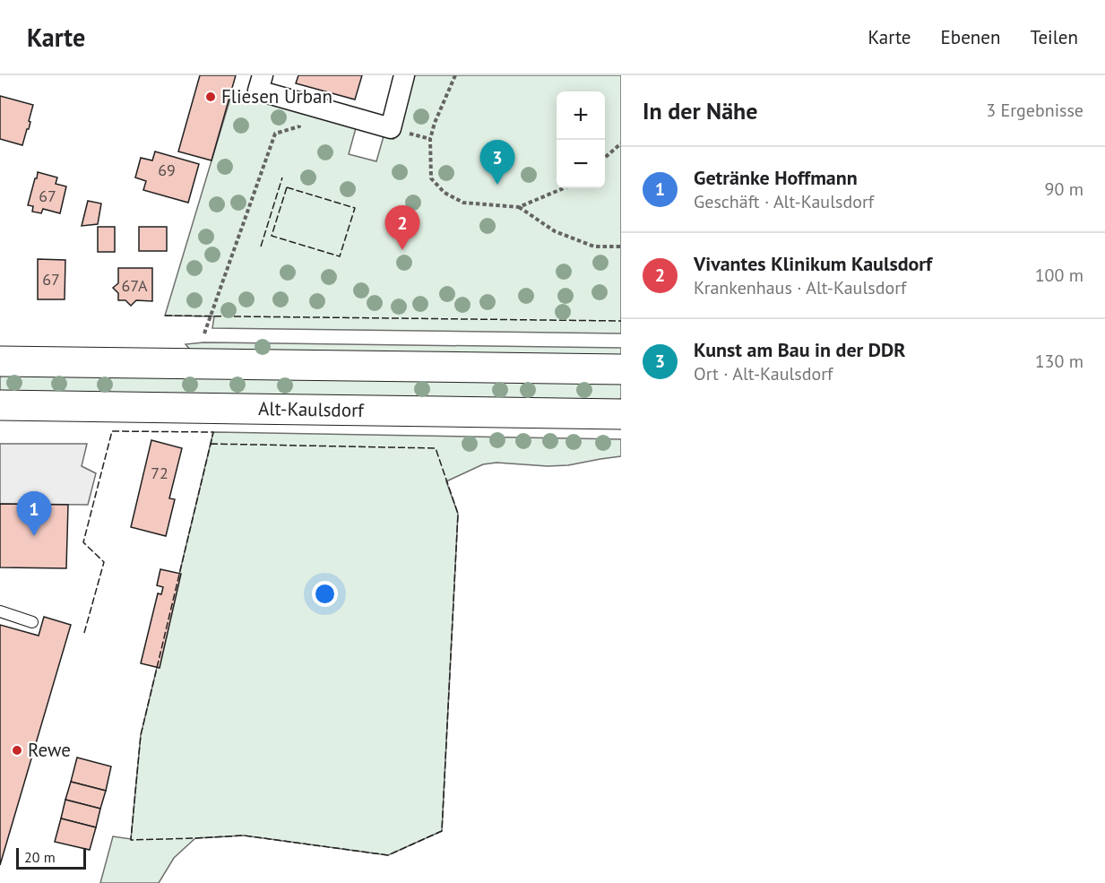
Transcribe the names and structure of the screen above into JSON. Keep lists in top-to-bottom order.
{
  "streets": {
    "main road": ["Alt-Kaulsdorf"]
  },
  "places": ["Fliesen Urban", "Rewe"],
  "house_numbers": [
    "69",
    "67",
    "67",
    "67A",
    "72"
  ],
  "scale_bar": "20 m",
  "page": {
    "header": "Karte",
    "nav": ["Karte", "Ebenen", "Teilen"],
    "heading": ["In der Nähe", "3 Ergebnisse"],
    "map_buttons": ["+", "−"],
    "pins": ["3", "2", "1"],
    "list": [
      {
        "mark": "1",
        "name": "Getränke Hoffmann",
        "note": "Geschäft · Alt-Kaulsdorf",
        "value": "90 m"
      },
      {
        "mark": "2",
        "name": "Vivantes Klinikum Kaulsdorf",
        "note": "Krankenhaus · Alt-Kaulsdorf",
        "value": "100 m"
      },
      {
        "mark": "3",
        "name": "Kunst am Bau in der DDR",
        "note": "Ort · Alt-Kaulsdorf",
        "value": "130 m"
      }
    ],
    "scale": "20 m"
  }
}
